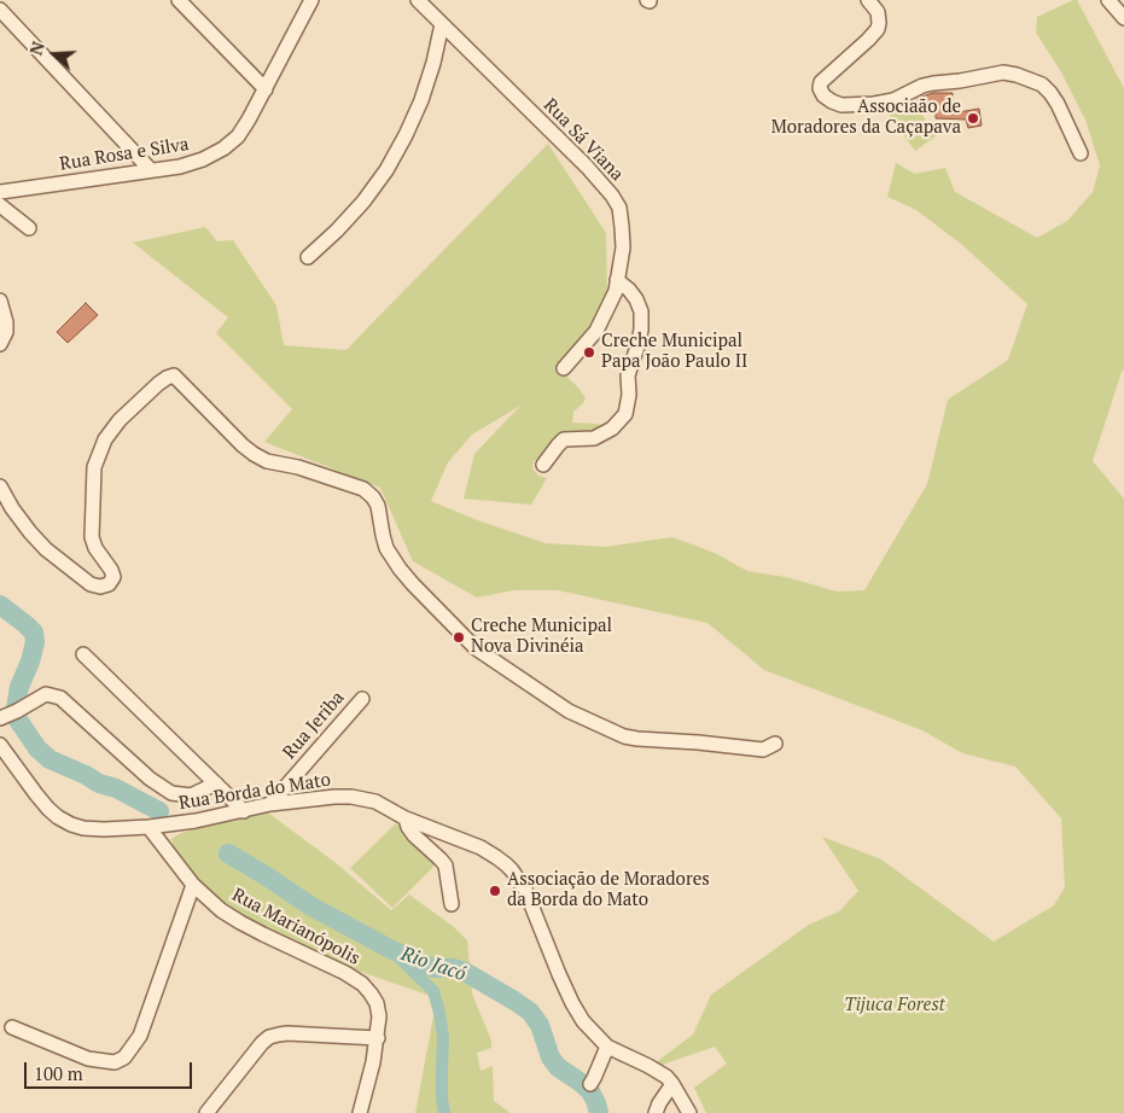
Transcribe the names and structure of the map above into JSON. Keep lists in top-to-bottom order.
{
  "streets": {
    "street": [
      "Rua Sá Viana",
      "Rua Rosa e Silva",
      "Rua Jeriba",
      "Rua Borda do Mato",
      "Rua Marianópolis"
    ]
  },
  "crossings": [
    ["Rua Jeriba", "Rua Borda do Mato"],
    ["Rua Borda do Mato", "Rua Marianópolis"]
  ],
  "water": ["Rio Jacó"],
  "parks": ["Tijuca Forest"],
  "places": [
    "Associaão de Moradores da Caçapava",
    "Creche Municipal Papa João Paulo II",
    "Creche Municipal Nova Divinéia",
    "Associação de Moradores da Borda do Mato"
  ],
  "scale_bar": "100 m",
  "north": "left"
}
